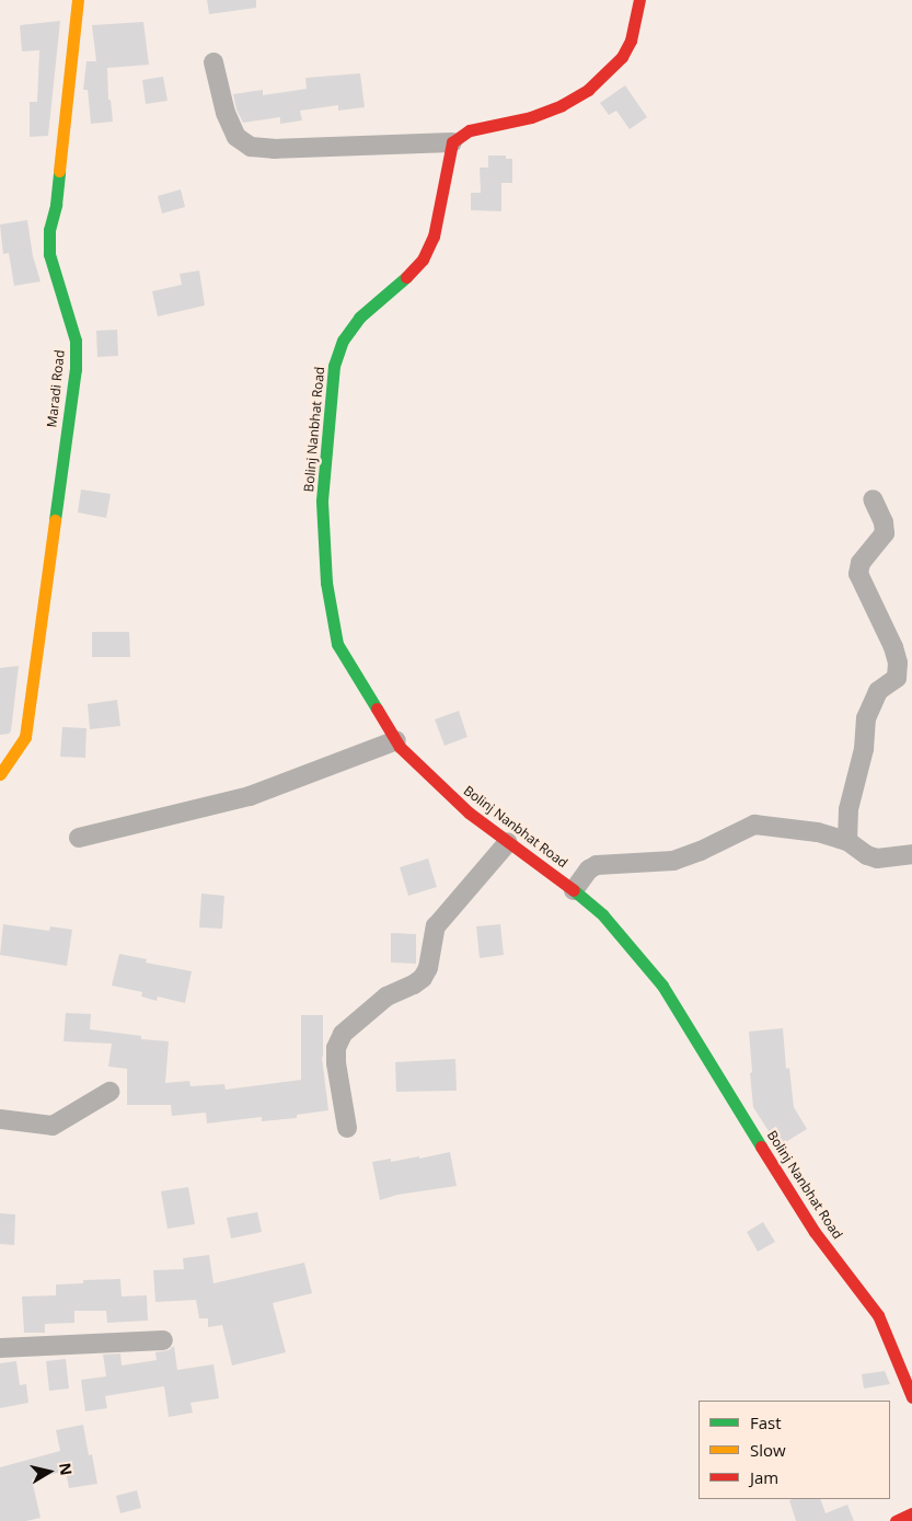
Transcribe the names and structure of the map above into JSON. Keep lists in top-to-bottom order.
{
  "streets": {
    "street": ["Maradi Road", "Bolinj Nanbhat Road"]
  },
  "legend": ["Fast", "Slow", "Jam"],
  "north": "right"
}
